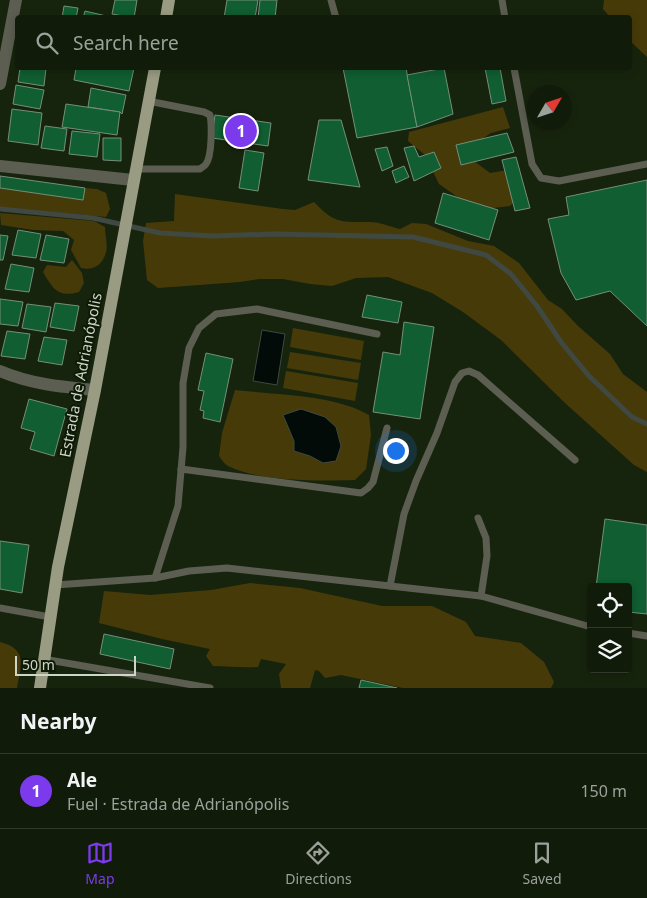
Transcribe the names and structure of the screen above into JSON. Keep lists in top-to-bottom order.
{
  "streets": {
    "main road": ["Estrada de Adrianópolis"]
  },
  "scale_bar": "50 m",
  "north": "top right",
  "page": {
    "search": "Search here",
    "pins": "1",
    "scale": "50 m",
    "heading": "Nearby",
    "list": [
      {
        "mark": "1",
        "name": "Ale",
        "note": "Fuel · Estrada de Adrianópolis",
        "value": "150 m"
      }
    ],
    "nav": ["Map", "Directions", "Saved"]
  }
}
